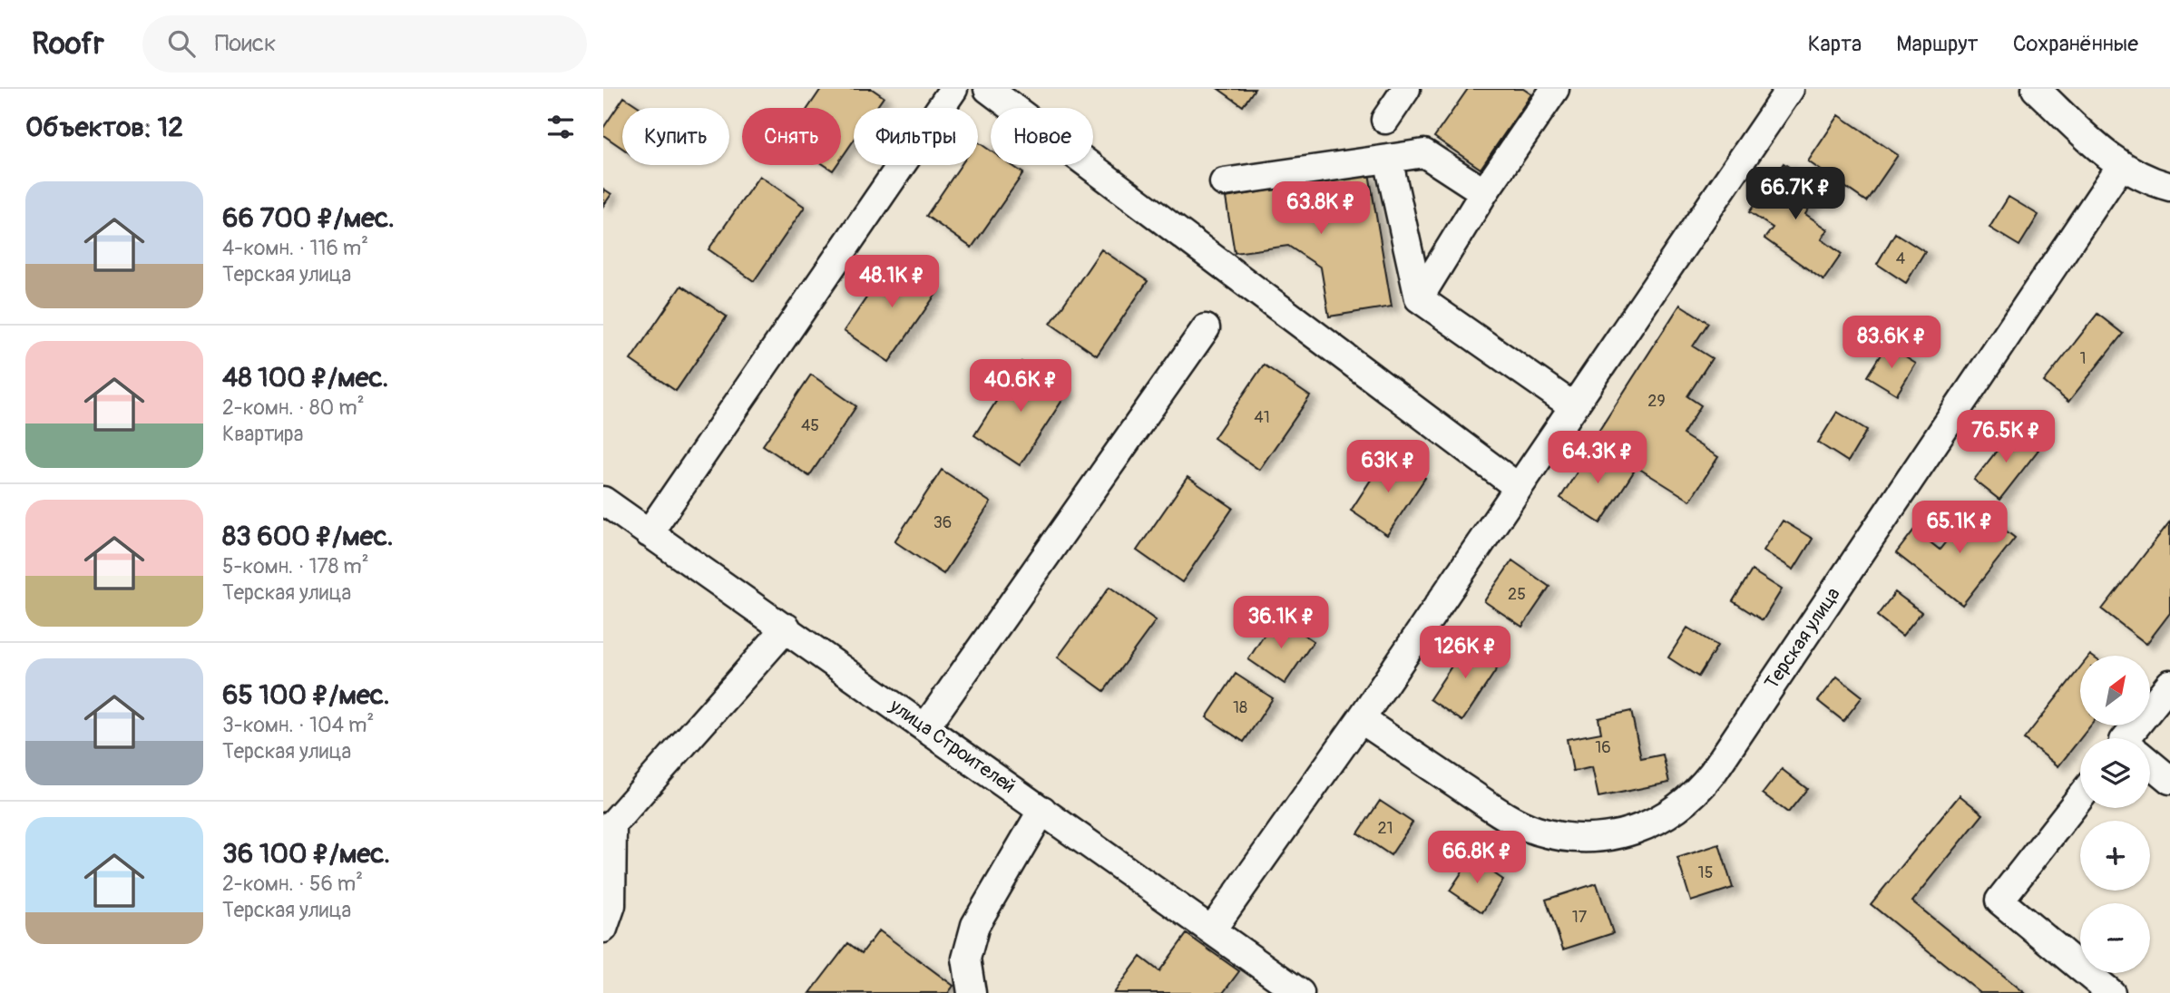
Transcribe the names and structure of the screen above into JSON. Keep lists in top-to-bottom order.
{
  "streets": {
    "street": ["Терская улица", "улица Строителей"]
  },
  "house_numbers": [
    "4",
    "1",
    "29",
    "41",
    "45",
    "36",
    "25",
    "18",
    "16",
    "21",
    "15",
    "17"
  ],
  "north": "top right",
  "page": {
    "header": "Roofr",
    "search": "Поиск",
    "nav": ["Карта", "Маршрут", "Сохранённые"],
    "heading": "Объектов: 12",
    "chip": [
      "Купить",
      "Снять",
      "Фильтры",
      "Новое"
    ],
    "list": [
      {
        "name": "66 700 ₽/мес.",
        "note": "4-комн. · 116 m² · Терская улица"
      },
      {
        "name": "48 100 ₽/мес.",
        "note": "2-комн. · 80 m² · Квартира"
      },
      {
        "name": "83 600 ₽/мес.",
        "note": "5-комн. · 178 m² · Терская улица"
      },
      {
        "name": "65 100 ₽/мес.",
        "note": "3-комн. · 104 m² · Терская улица"
      },
      {
        "name": "36 100 ₽/мес.",
        "note": "2-комн. · 56 m² · Терская улица"
      }
    ],
    "price": [
      "66.7K ₽",
      "63.8K ₽",
      "48.1K ₽",
      "83.6K ₽",
      "40.6K ₽",
      "76.5K ₽",
      "64.3K ₽",
      "63K ₽",
      "65.1K ₽",
      "36.1K ₽",
      "126K ₽",
      "66.8K ₽"
    ],
    "map_buttons": ["+", "−"]
  }
}
